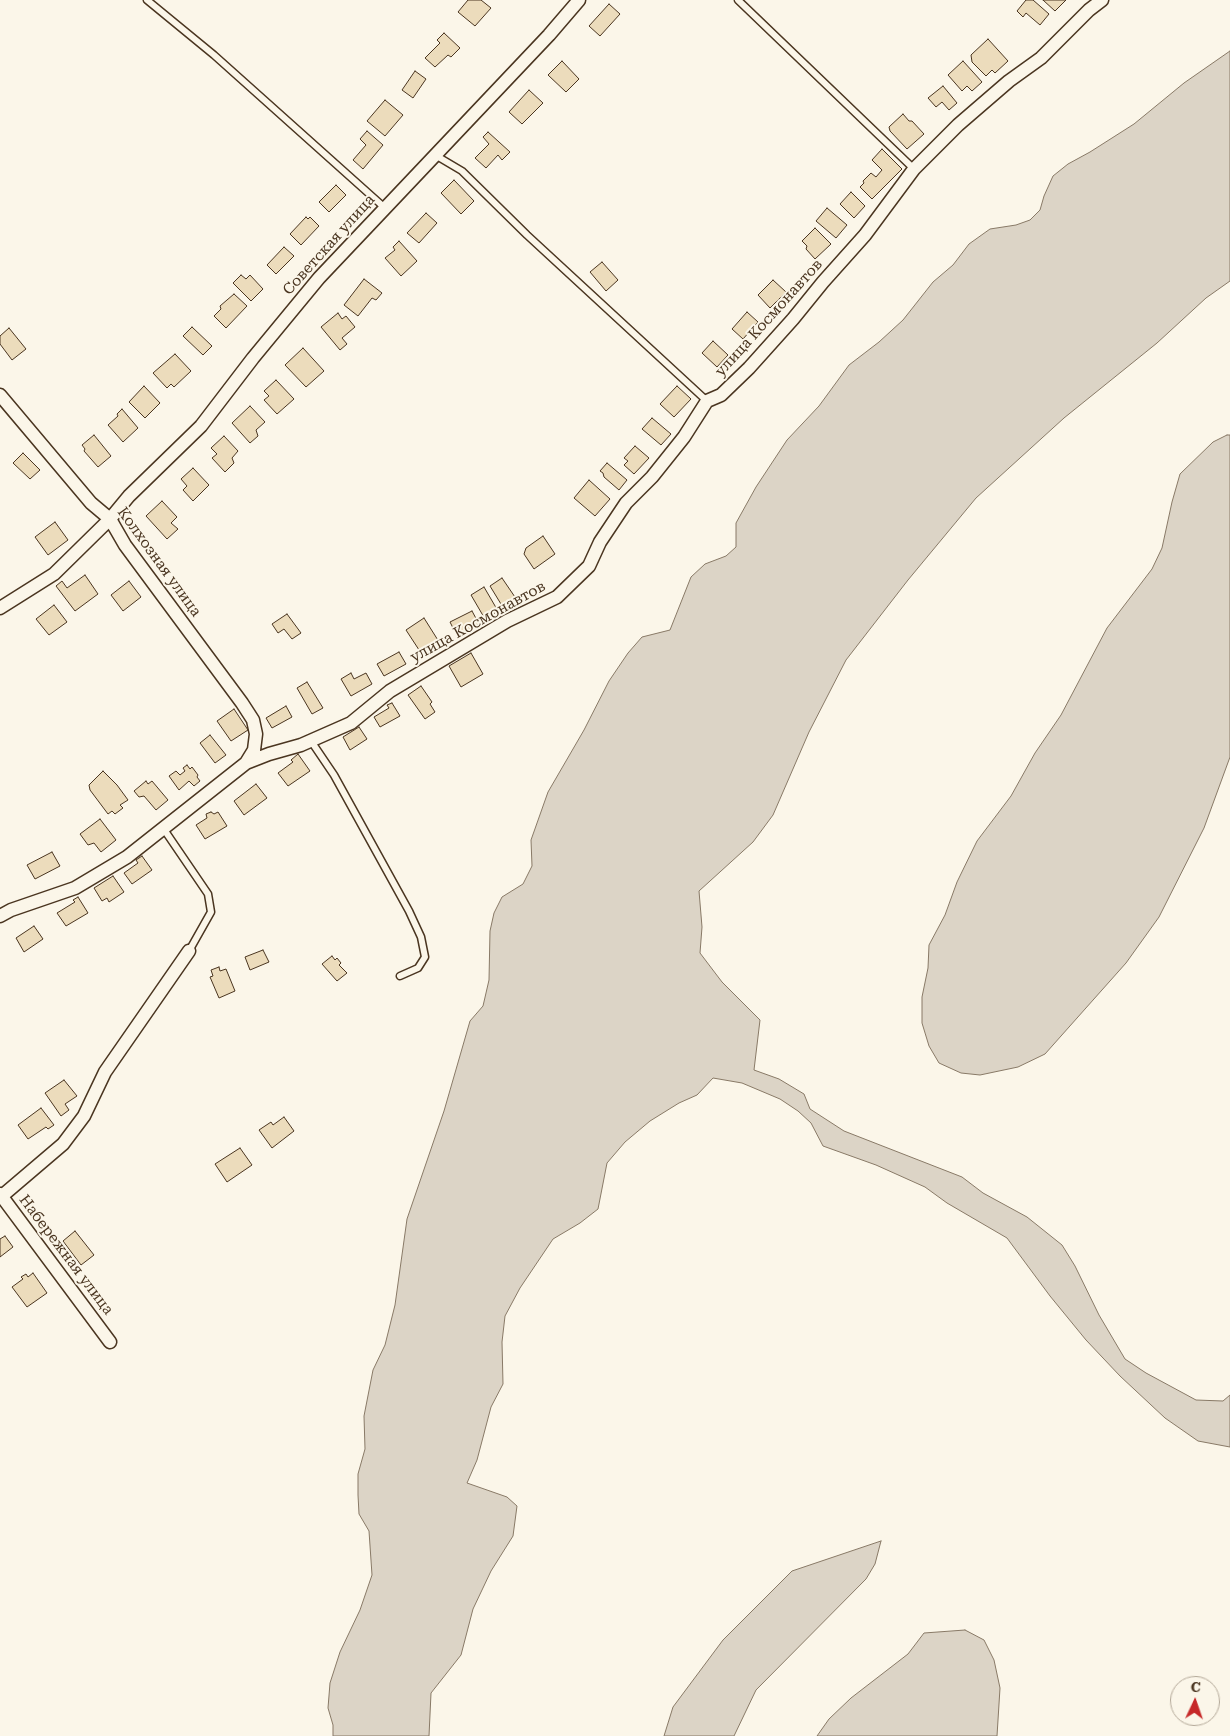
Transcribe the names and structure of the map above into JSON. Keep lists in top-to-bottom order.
{
  "streets": {
    "street": [
      "Советская улица",
      "улица Космонавтов",
      "Колхозная улица",
      "Набережная улица"
    ]
  },
  "crossings": [
    ["Советская улица", "Колхозная улица"],
    ["улица Космонавтов", "Колхозная улица"]
  ],
  "north": "top"
}
